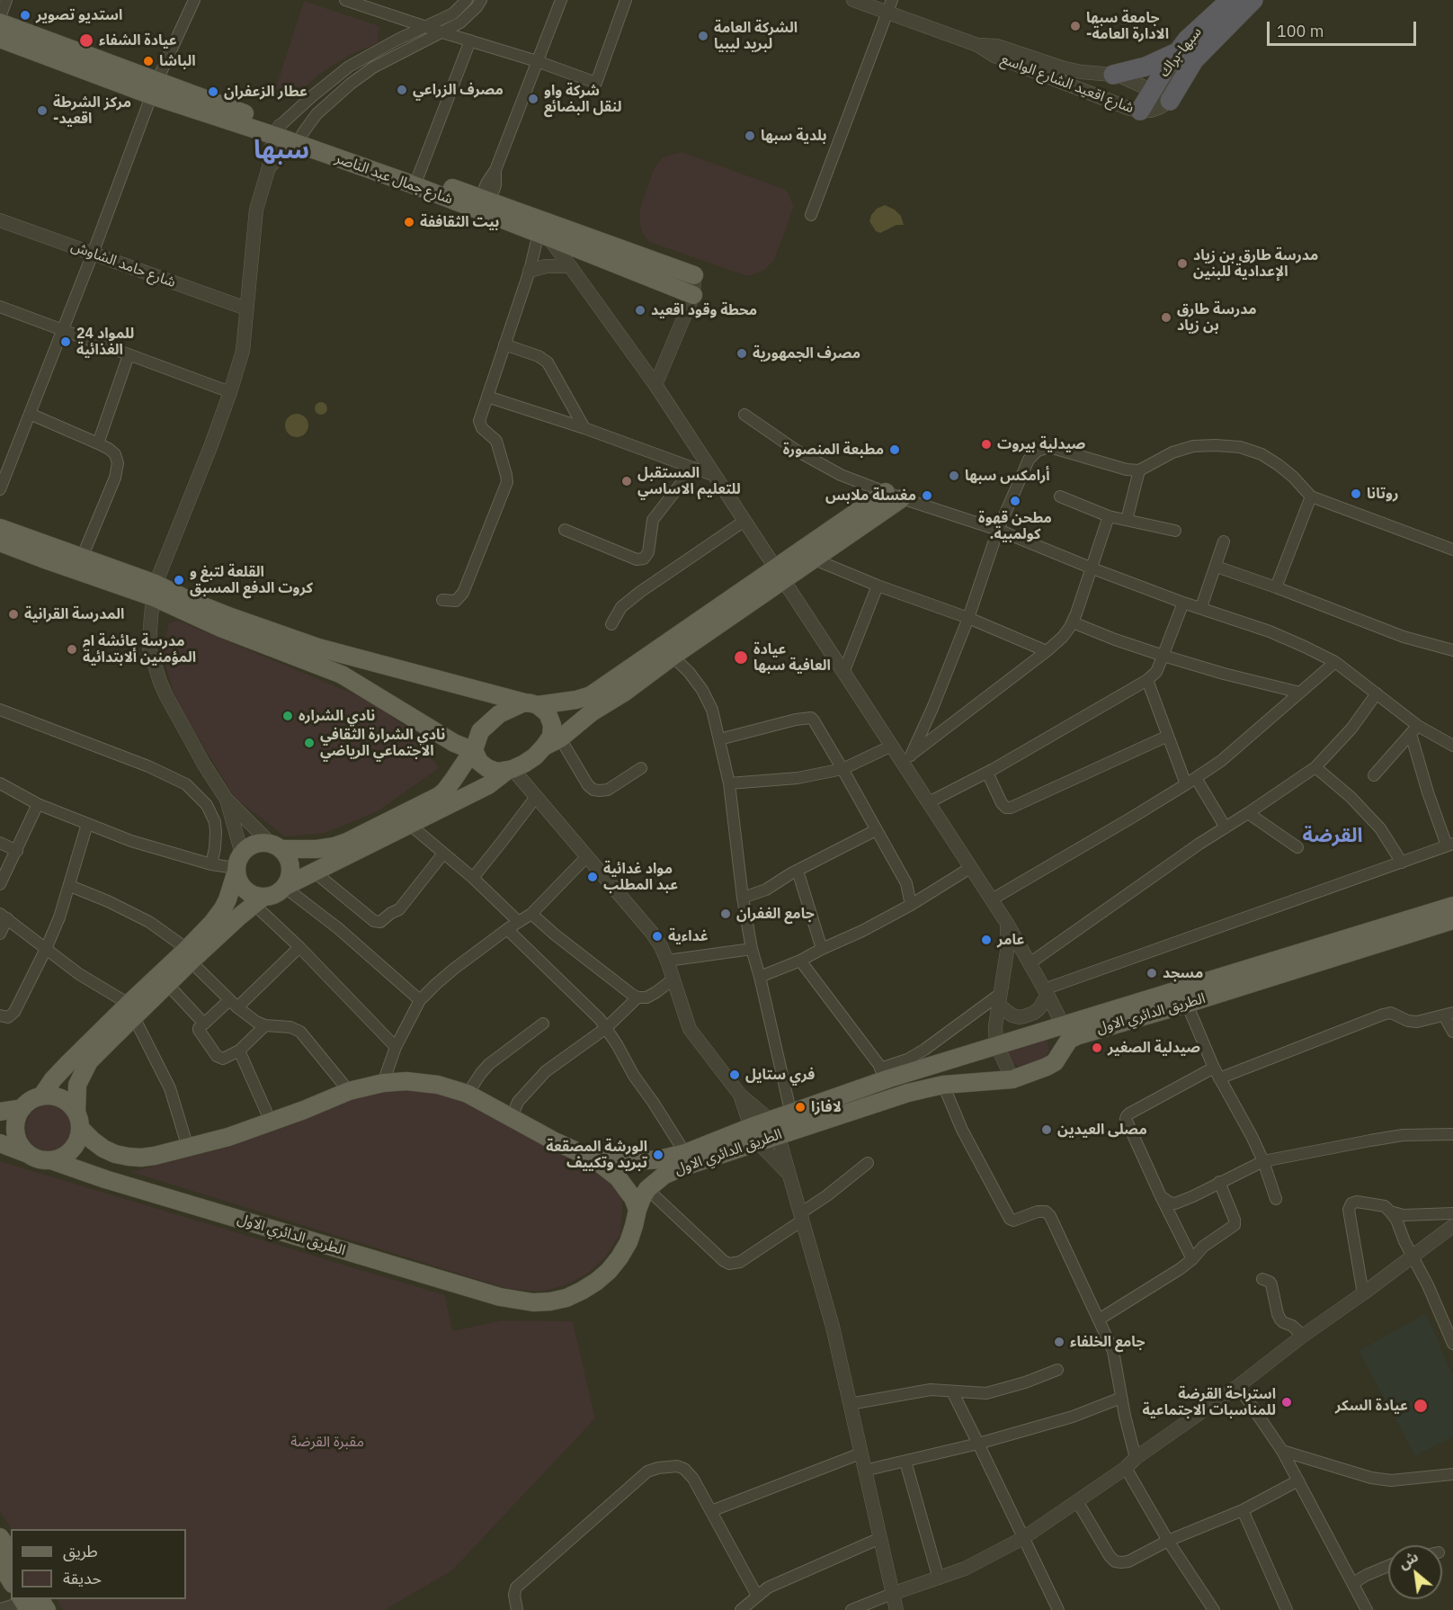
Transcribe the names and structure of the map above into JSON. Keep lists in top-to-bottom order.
{
  "streets": {
    "highway": ["سبها-براك"],
    "main road": ["شارع جمال عبد الناصر", "الطريق الدائري الاول"],
    "street": ["شارع اقعيد الشارع الواسع", "شارع حامد الشاوش"]
  },
  "crossings": [
    ["سبها-براك", "شارع اقعيد الشارع الواسع"]
  ],
  "districts": ["سبها", "القرضة"],
  "parks": ["مقبرة القرضة"],
  "places": [
    "استديو تصوير",
    "جامعة سبها -الادارة العامة",
    "الشركة العامة لبريد ليبيا",
    "عيادة الشفاء",
    "الباشا",
    "مصرف الزراعي",
    "عطار الزعفران",
    "شركة واو لنقل البضائع",
    "مركز الشرطة -اقعيد",
    "بلدية سبها",
    "بيت الثقاففة",
    "مدرسة طارق بن زياد الإعدادية للبنين",
    "محطة وقود اقعيد",
    "مدرسة طارق بن زياد",
    "24 للمواد الغذائية",
    "مصرف الجمهورية",
    "صيدلية بيروت",
    "مطبعة المنصورة",
    "أرامكس سبها",
    "المستقبل للتعليم الاساسي",
    "روتانا",
    "مغسلة ملابس",
    "مطحن قهوة .كولمبية",
    "القلعة لتبغ و كروت الدفع المسبق",
    "المدرسة القرانية",
    "مدرسة عائشة ام المؤمنين ألابتدائية",
    "عيادة العافية سبها",
    "نادي الشراره",
    "نادي الشرارة الثقافي الاجتماعي الرياضي",
    "مواد غدائية عبد المطلب",
    "جامع الغفران",
    "غداءية",
    "عامر",
    "مسجد",
    "صيدلية الصغير",
    "فري ستايل",
    "لافازا",
    "مصلى العيدين",
    "الورشة المصقعة تبريد وتكييف",
    "جامع الخلفاء",
    "استراحة القرضة للمناسبات الاجتماعية",
    "عيادة السكر"
  ],
  "legend": ["طريق", "حديقة"],
  "scale_bar": "100 m",
  "north": "top left"
}
